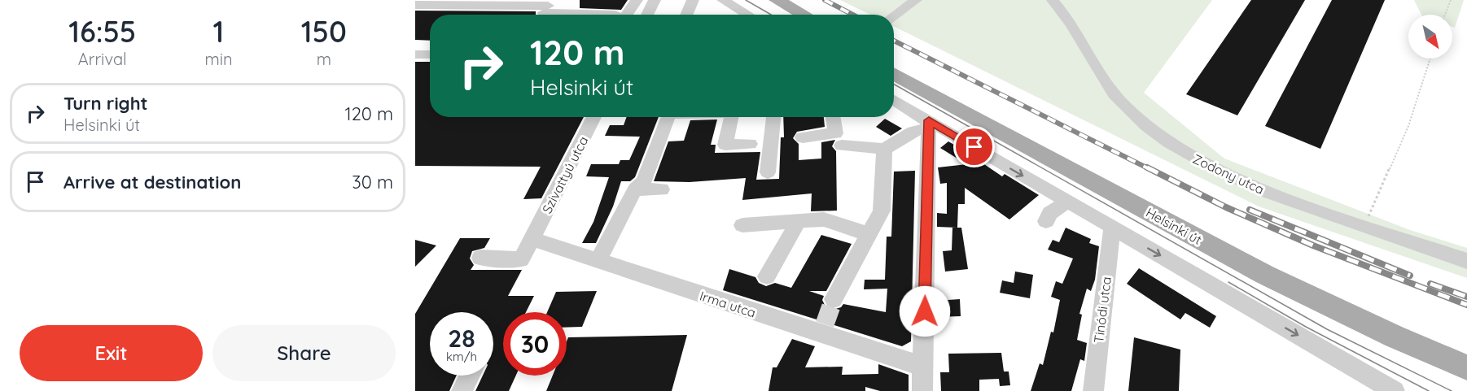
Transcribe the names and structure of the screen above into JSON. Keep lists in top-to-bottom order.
{
  "streets": {
    "main road": ["Helsinki út"],
    "street": [
      "Zodony utca",
      "Szivattyú utca",
      "Irma utca",
      "Tinódi utca"
    ]
  },
  "crossings": [
    ["Szivattyú utca", "Irma utca"]
  ],
  "north": "bottom right",
  "page": {
    "eta": [
      "16:55",
      "Arrival",
      "1",
      "min",
      "150",
      "m"
    ],
    "turn": ["120 m", "Helsinki út"],
    "list": [
      {
        "name": "Turn right",
        "note": "Helsinki út",
        "value": "120 m"
      },
      {
        "name": "Arrive at destination",
        "value": "30 m"
      }
    ],
    "speed": "28 km/h",
    "limit": "30",
    "buttons": ["Exit", "Share"]
  }
}
